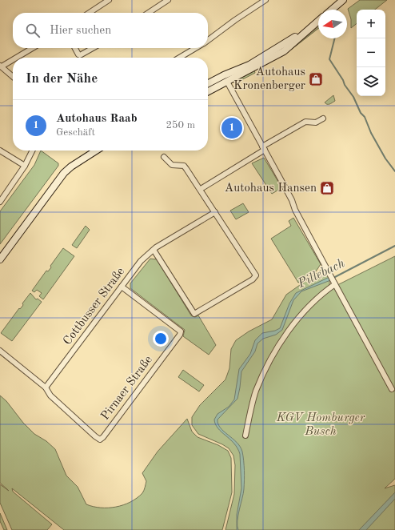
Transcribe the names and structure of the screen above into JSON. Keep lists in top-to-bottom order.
{
  "streets": {
    "street": ["Cottbusser Straße", "Pirnaer Straße"]
  },
  "crossings": [
    ["Cottbusser Straße", "Pirnaer Straße"]
  ],
  "water": ["Pillebach"],
  "parks": ["KGV Homburger Busch"],
  "places": {
    "shop": ["Autohaus Kronenberger", "Autohaus Hansen"]
  },
  "north": "left",
  "page": {
    "map_buttons": ["+", "−"],
    "search": "Hier suchen",
    "heading": "In der Nähe",
    "list": [
      {
        "mark": "1",
        "name": "Autohaus Raab",
        "note": "Geschäft",
        "value": "250 m"
      }
    ],
    "pins": "1"
  }
}
